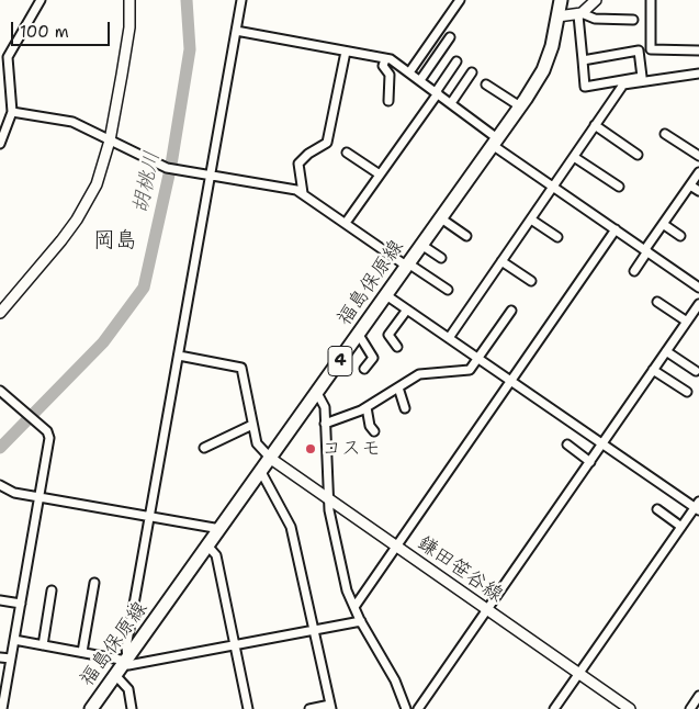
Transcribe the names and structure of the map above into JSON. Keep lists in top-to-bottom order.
{
  "streets": {
    "main road": ["福島保原線", "4"],
    "street": ["鎌田笹谷線"]
  },
  "crossings": [
    ["福島保原線", "鎌田笹谷線"]
  ],
  "districts": ["岡島"],
  "water": ["胡桃川"],
  "places": ["コスモ"],
  "scale_bar": "100 m"
}
